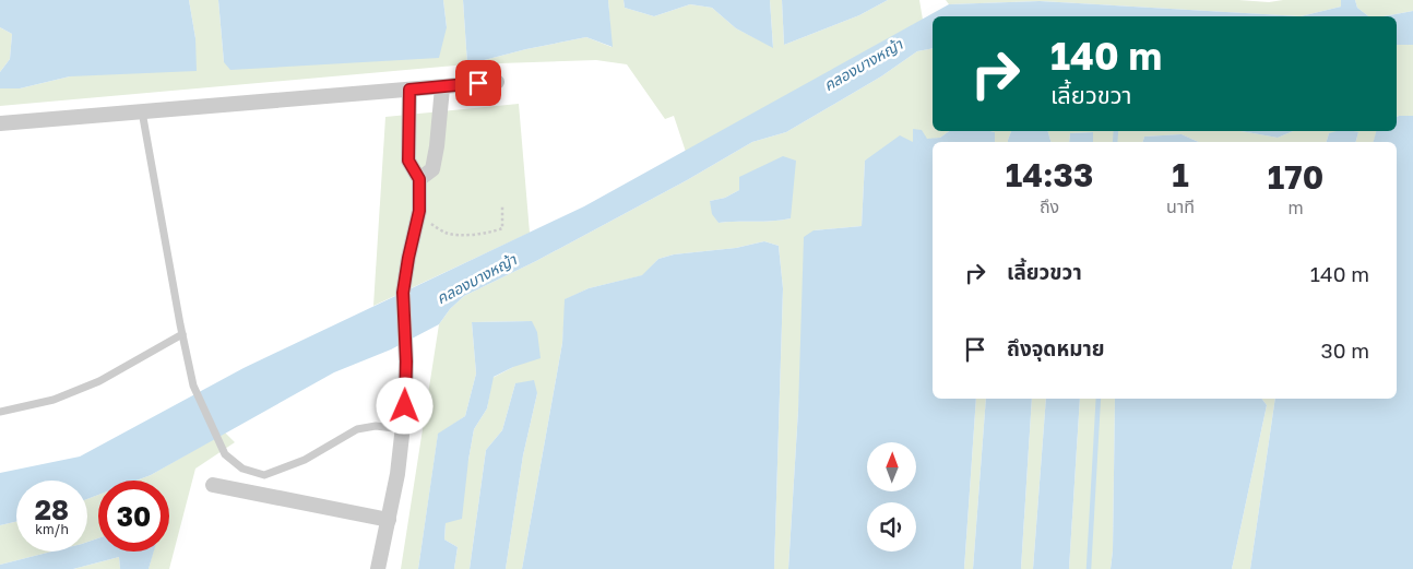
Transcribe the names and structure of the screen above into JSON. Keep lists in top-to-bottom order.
{
  "water": ["คลองบางหญ้า"],
  "north": "top",
  "page": {
    "turn": ["140 m", "เลี้ยวขวา"],
    "eta": [
      "14:33",
      "ถึง",
      "1",
      "นาที",
      "170",
      "m"
    ],
    "list": [
      {
        "name": "เลี้ยวขวา",
        "value": "140 m"
      },
      {
        "name": "ถึงจุดหมาย",
        "value": "30 m"
      }
    ],
    "speed": "28 km/h",
    "limit": "30"
  }
}
